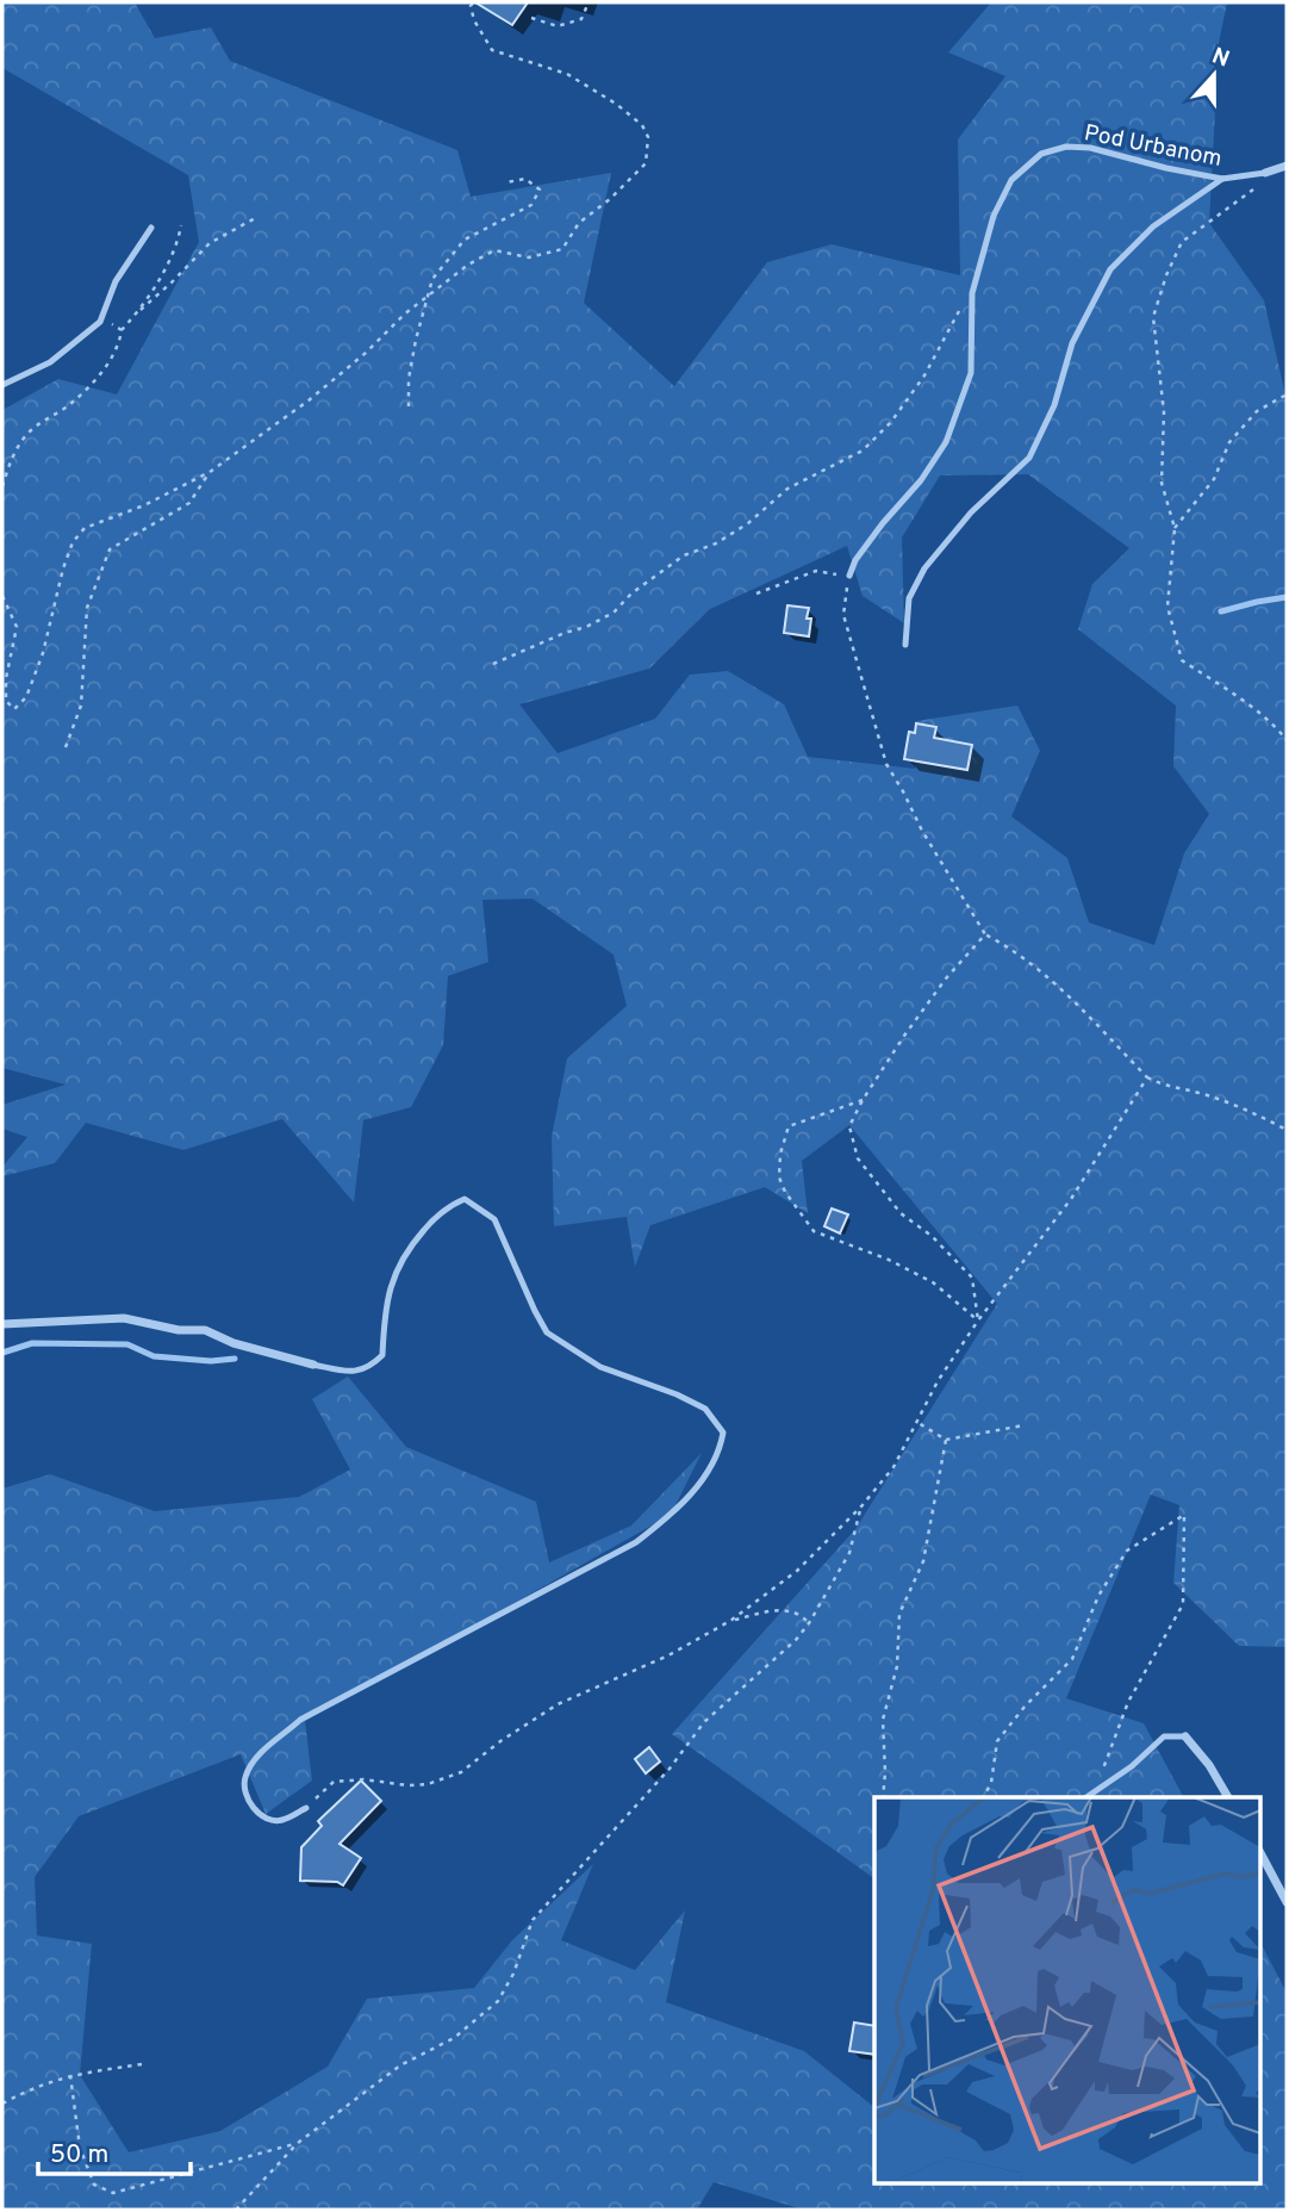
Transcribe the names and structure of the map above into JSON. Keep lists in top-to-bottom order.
{
  "streets": {
    "street": ["Pod Urbanom"]
  },
  "scale_bar": "50 m",
  "north": "top"
}
